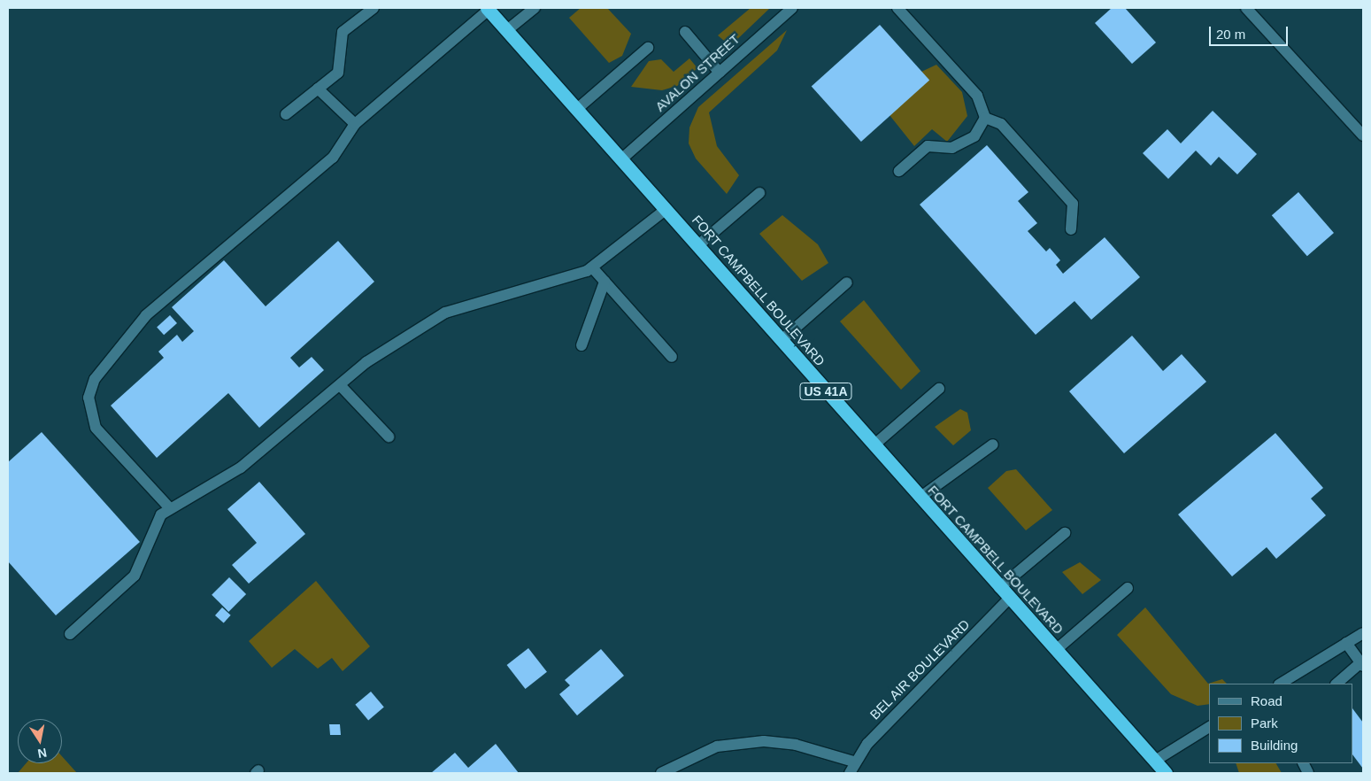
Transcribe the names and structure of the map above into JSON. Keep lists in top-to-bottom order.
{
  "streets": {
    "highway": ["FORT CAMPBELL BOULEVARD", "US 41A"],
    "street": ["AVALON STREET", "BEL AIR BOULEVARD"]
  },
  "crossings": [
    ["AVALON STREET", "FORT CAMPBELL BOULEVARD"],
    ["FORT CAMPBELL BOULEVARD", "BEL AIR BOULEVARD"]
  ],
  "legend": ["Road", "Park", "Building"],
  "scale_bar": "20 m",
  "north": "bottom"
}
